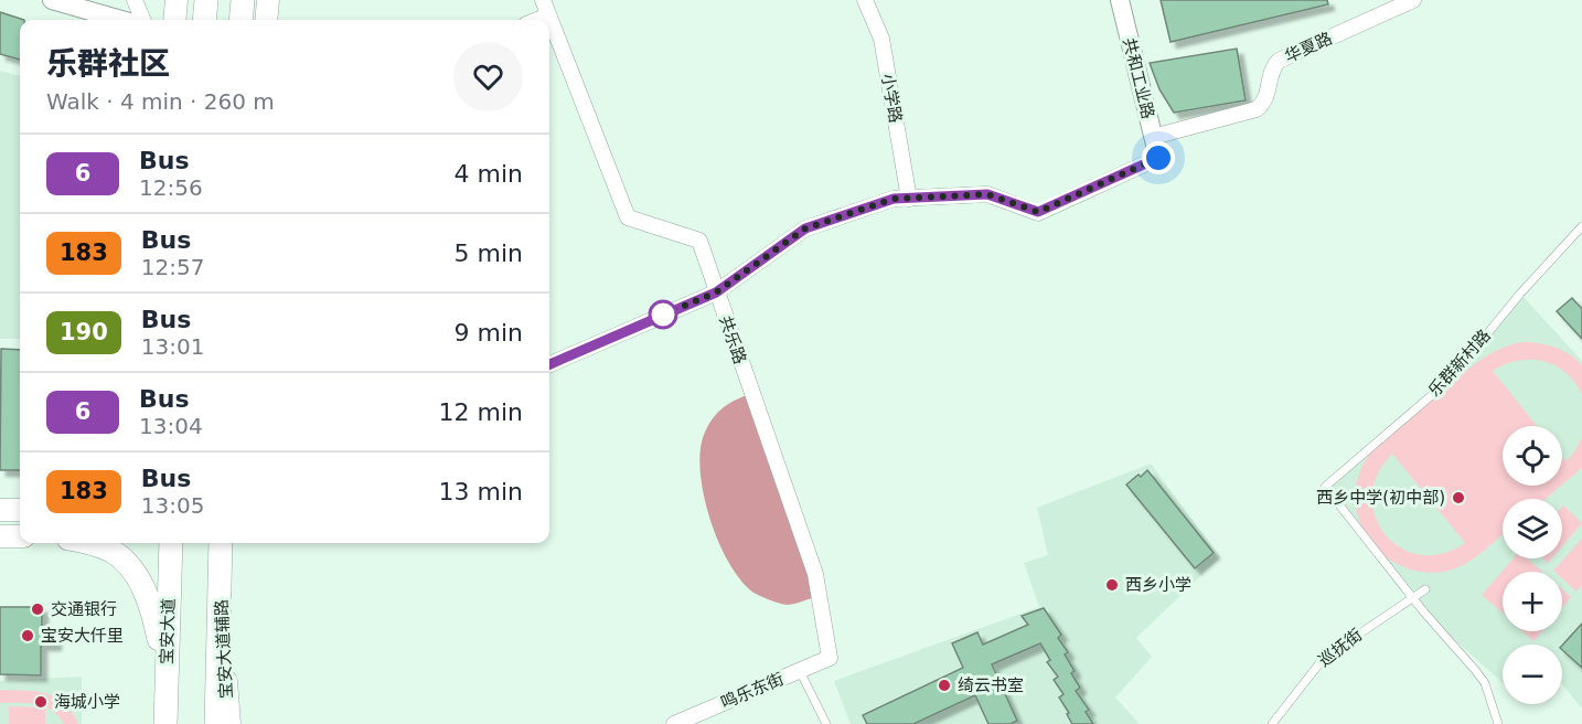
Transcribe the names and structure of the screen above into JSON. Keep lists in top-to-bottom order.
{
  "streets": {
    "main road": ["宝安大道", "宝安大道辅路"],
    "street": [
      "华夏路",
      "共和工业路",
      "小学路",
      "共乐路",
      "鸣乐东街"
    ],
    "lane": ["乐群新村路", "巡抚街"]
  },
  "crossings": [
    ["华夏路", "共和工业路"],
    ["共乐路", "鸣乐东街"],
    ["乐群新村路", "巡抚街"]
  ],
  "places": [
    "西乡中学(初中部)",
    "西乡小学",
    "交通银行",
    "宝安大仟里",
    "绮云书室",
    "海城小学"
  ],
  "lines": ["bus line 6"],
  "page": {
    "heading": ["乐群社区", "Walk · 4 min · 260 m"],
    "list": [
      {
        "mark": "6",
        "name": "Bus",
        "note": "12:56",
        "value": "4 min"
      },
      {
        "mark": "183",
        "name": "Bus",
        "note": "12:57",
        "value": "5 min"
      },
      {
        "mark": "190",
        "name": "Bus",
        "note": "13:01",
        "value": "9 min"
      },
      {
        "mark": "6",
        "name": "Bus",
        "note": "13:04",
        "value": "12 min"
      },
      {
        "mark": "183",
        "name": "Bus",
        "note": "13:05",
        "value": "13 min"
      }
    ],
    "map_buttons": ["+", "−"]
  }
}
